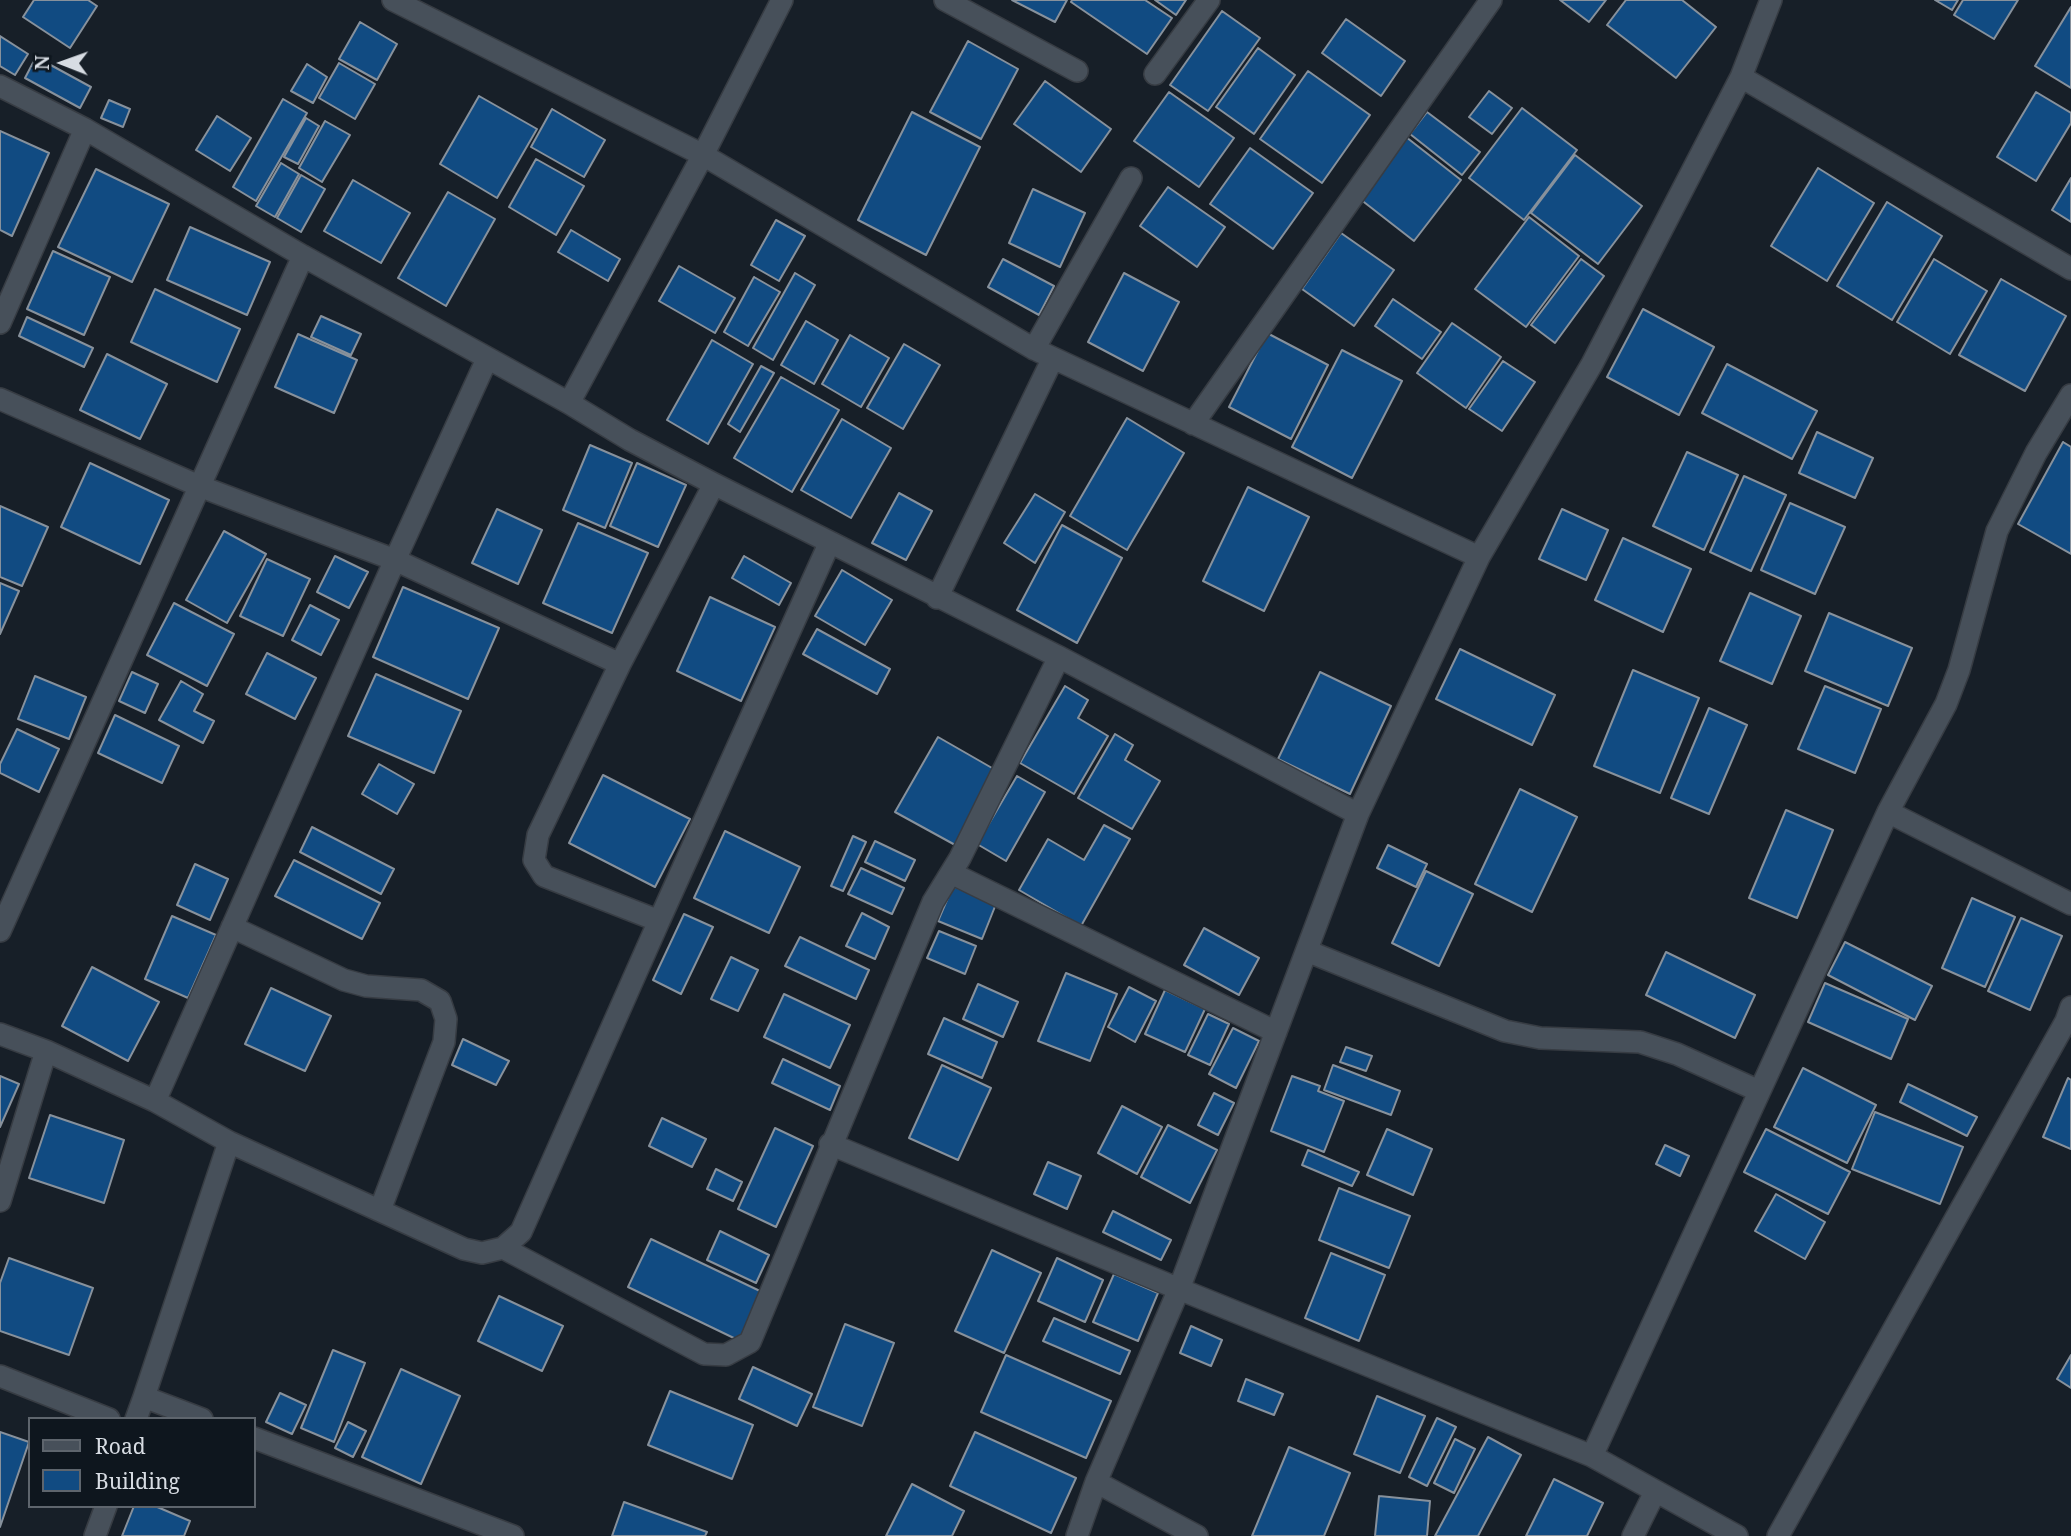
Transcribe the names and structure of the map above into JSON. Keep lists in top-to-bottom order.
{
  "legend": ["Road", "Building"],
  "north": "left"
}
